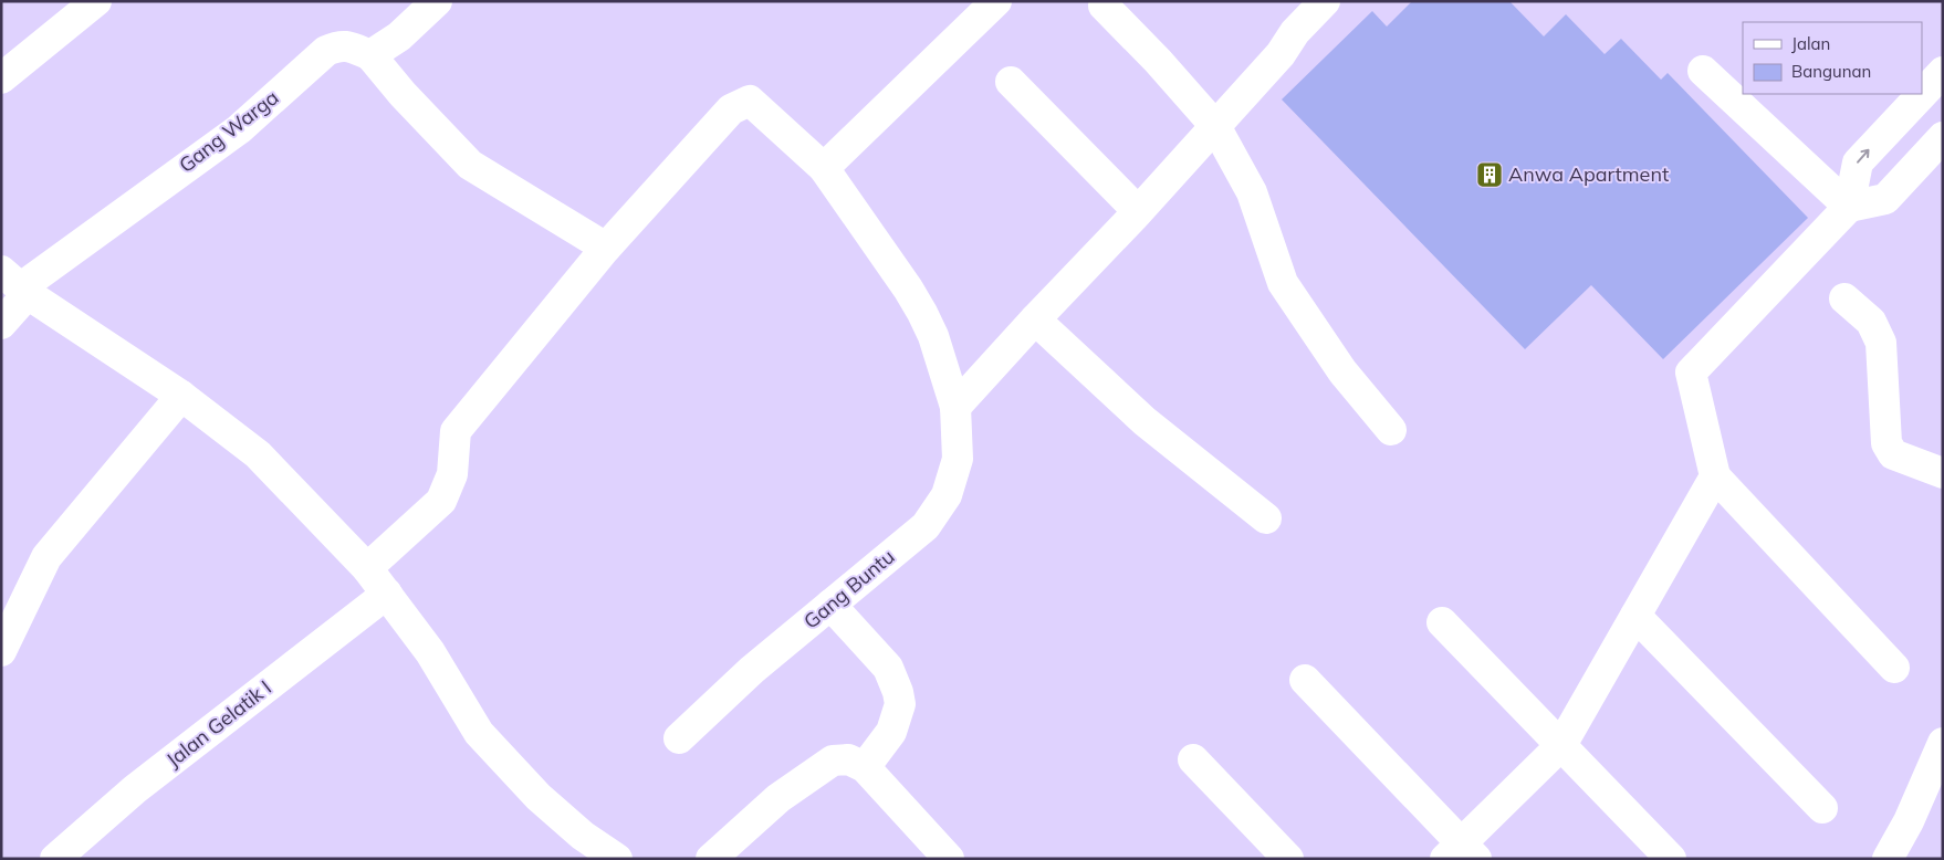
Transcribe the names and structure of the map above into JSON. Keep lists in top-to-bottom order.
{
  "streets": {
    "street": ["Gang Warga", "Gang Buntu", "Jalan Gelatik I"]
  },
  "places": {
    "building": ["Anwa Apartment"]
  },
  "legend": ["Jalan", "Bangunan"]
}
